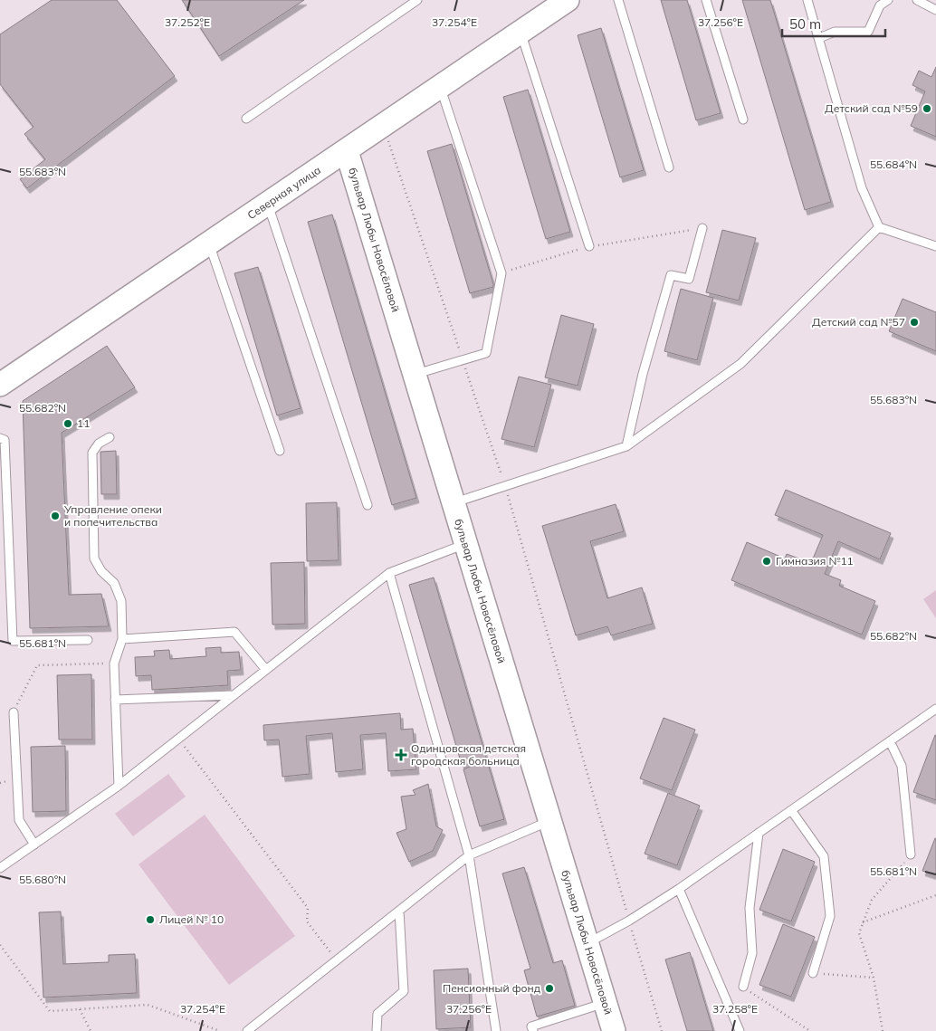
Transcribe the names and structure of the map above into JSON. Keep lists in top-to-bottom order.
{
  "streets": {
    "street": ["Северная улица", "бульвар Любы Новосёловой"]
  },
  "crossings": [
    ["Северная улица", "бульвар Любы Новосёловой"]
  ],
  "places": {
    "other": [
      "Детский сад №59",
      "Детский сад №57",
      "11",
      "Управление опеки и попечительства",
      "Гимназия №11",
      "Лицей № 10",
      "Пенсионный фонд"
    ],
    "health": ["Одинцовская детская городская больница"]
  },
  "scale_bar": "50 m",
  "coordinates": [
    "37.254°E",
    "37.252°E",
    "37.256°E",
    "55.684°N",
    "55.683°N",
    "55.682°N",
    "55.681°N",
    "55.680°N",
    "37.258°E"
  ]
}
